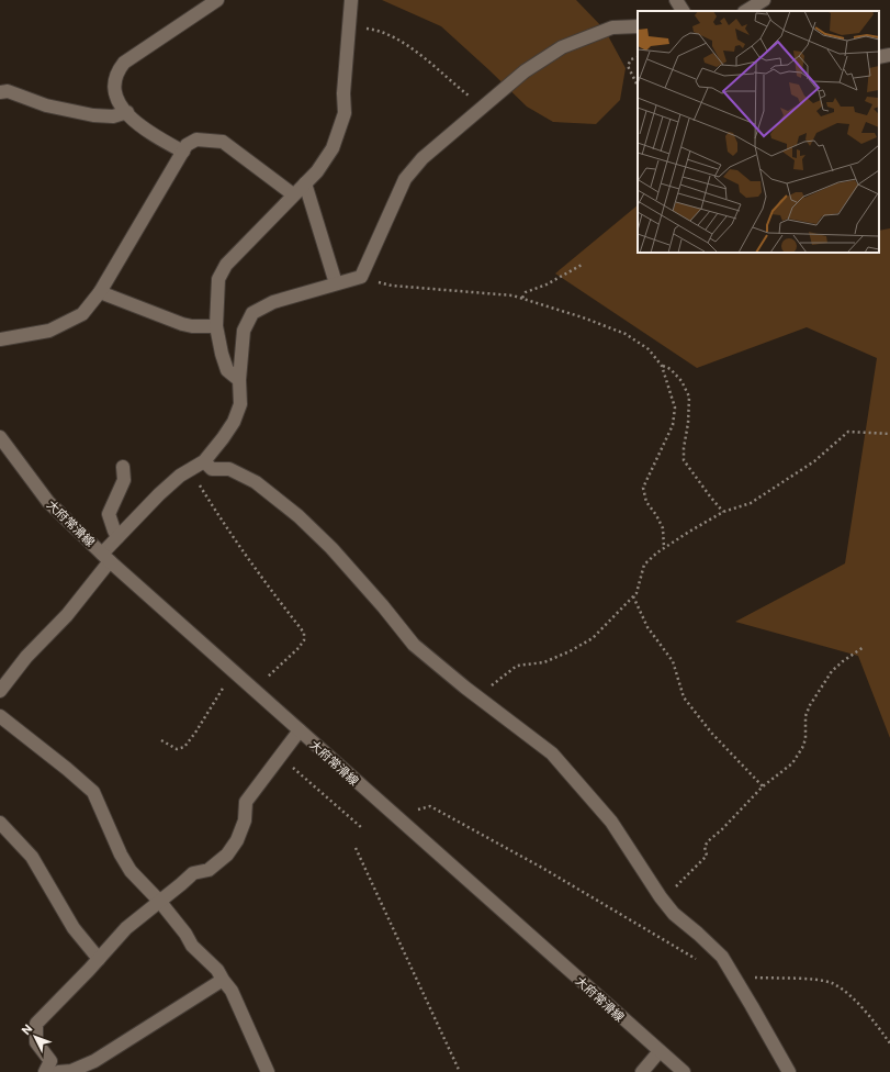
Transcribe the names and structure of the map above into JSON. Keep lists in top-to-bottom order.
{
  "streets": {
    "street": ["大府常滑線"]
  },
  "north": "top left"
}
